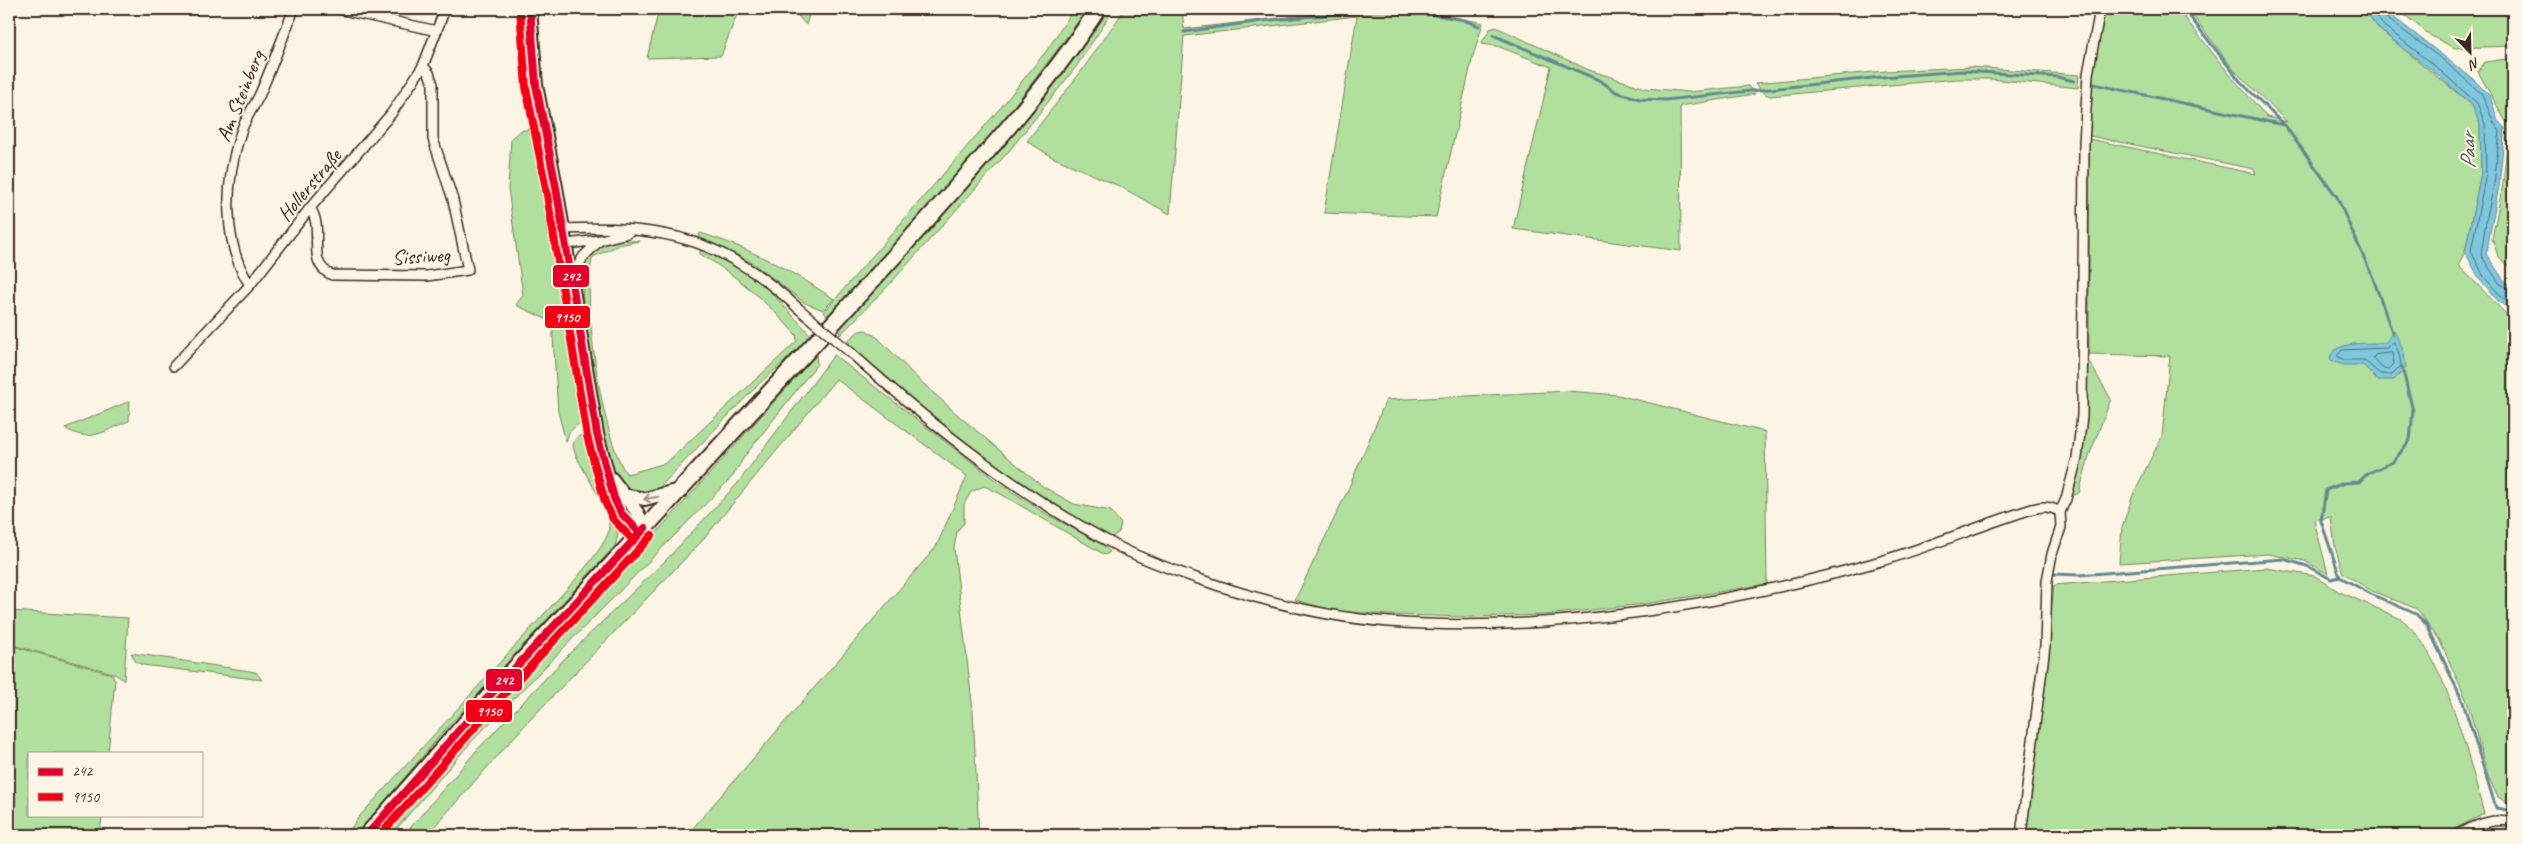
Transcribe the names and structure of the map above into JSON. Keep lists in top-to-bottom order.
{
  "streets": {
    "street": ["Am Steinberg", "Hollerstraße", "Sissiweg"]
  },
  "crossings": [
    ["Am Steinberg", "Hollerstraße"],
    ["Hollerstraße", "Sissiweg"]
  ],
  "water": ["Paar"],
  "lines": ["transit line 242", "transit line 9150"],
  "legend": ["242", "9150"],
  "north": "bottom right"
}
